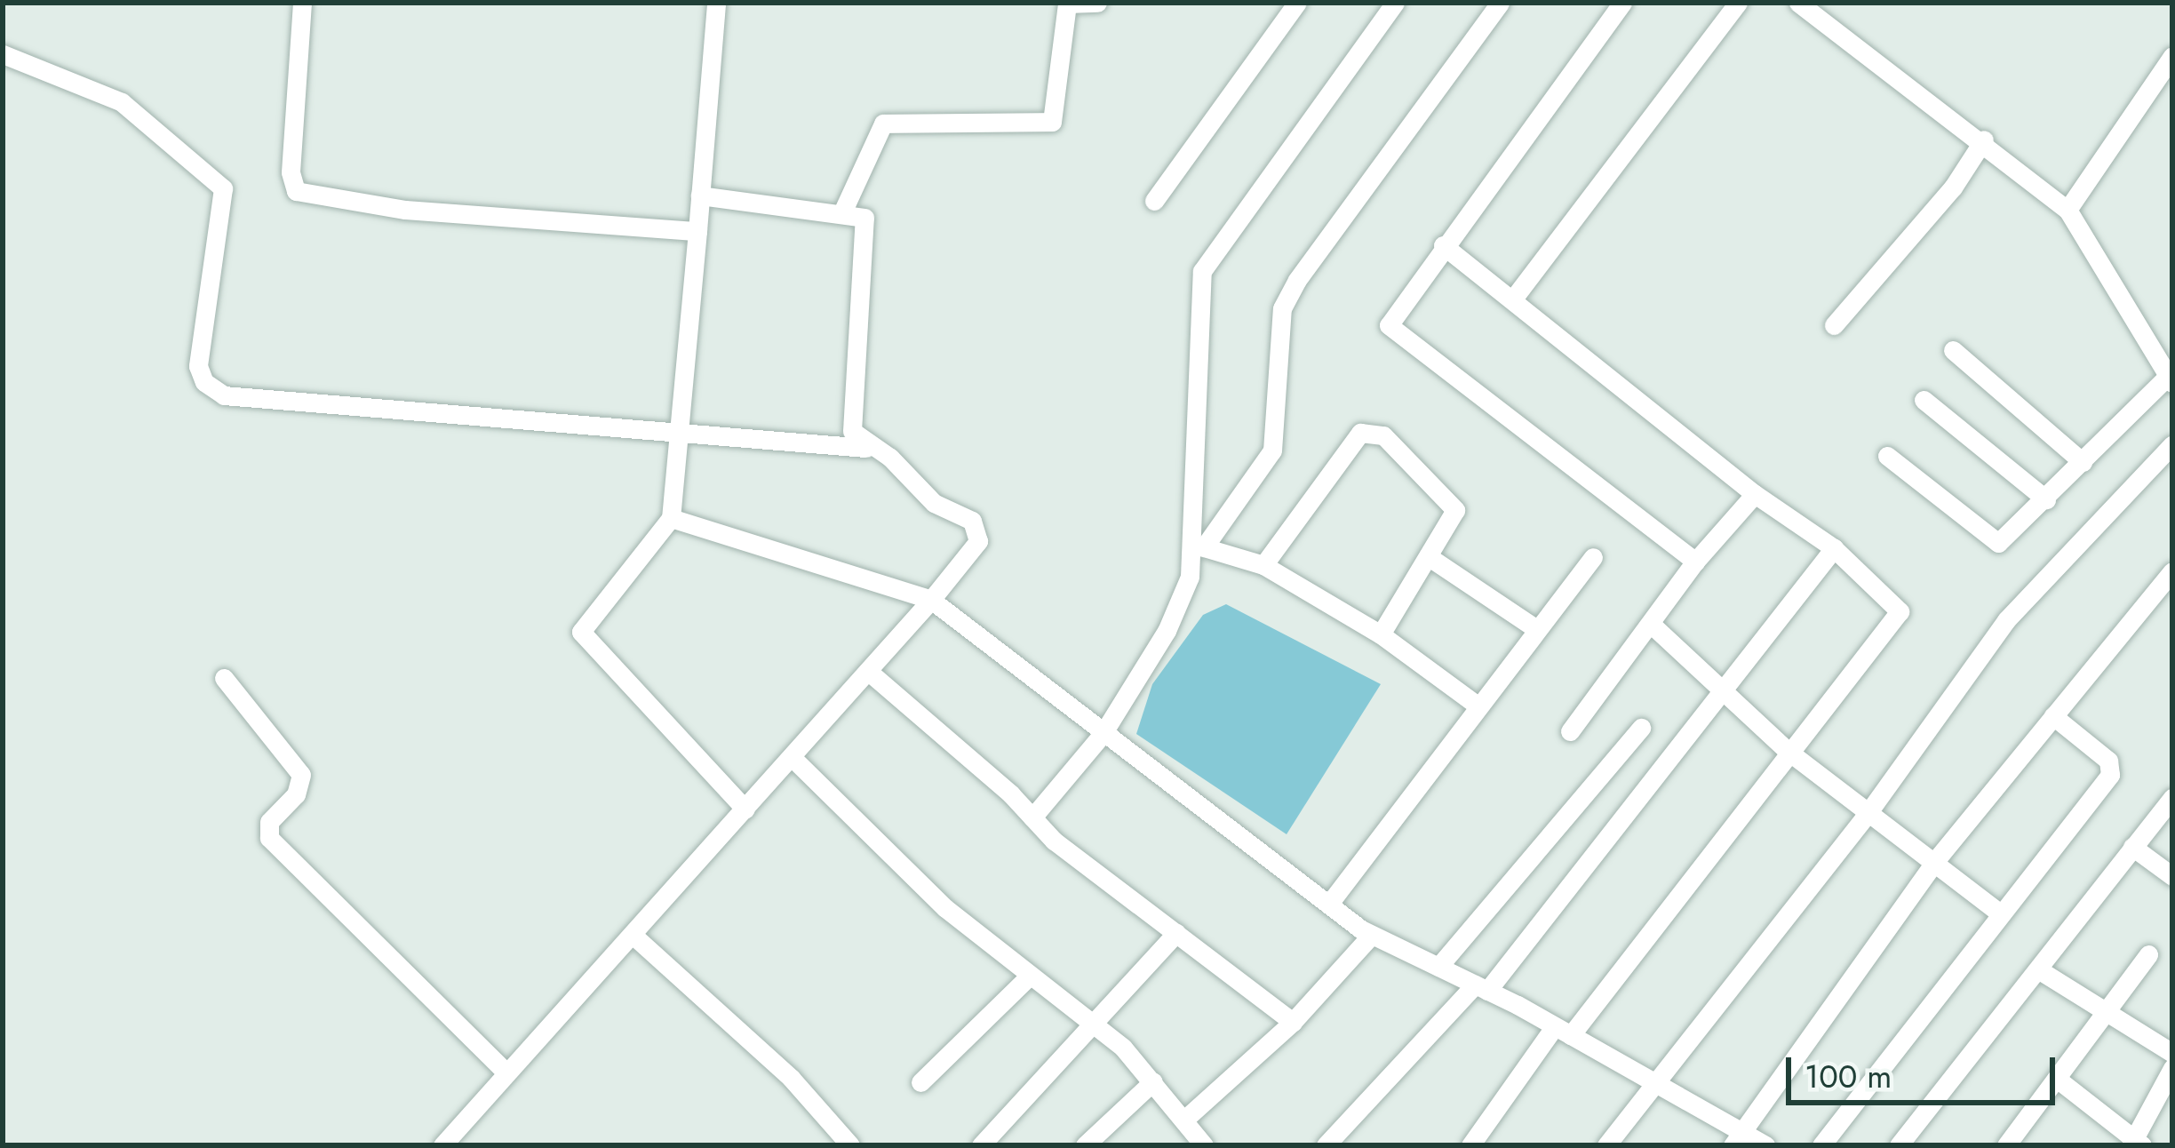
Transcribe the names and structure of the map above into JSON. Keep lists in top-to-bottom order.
{
  "scale_bar": "100 m"
}
